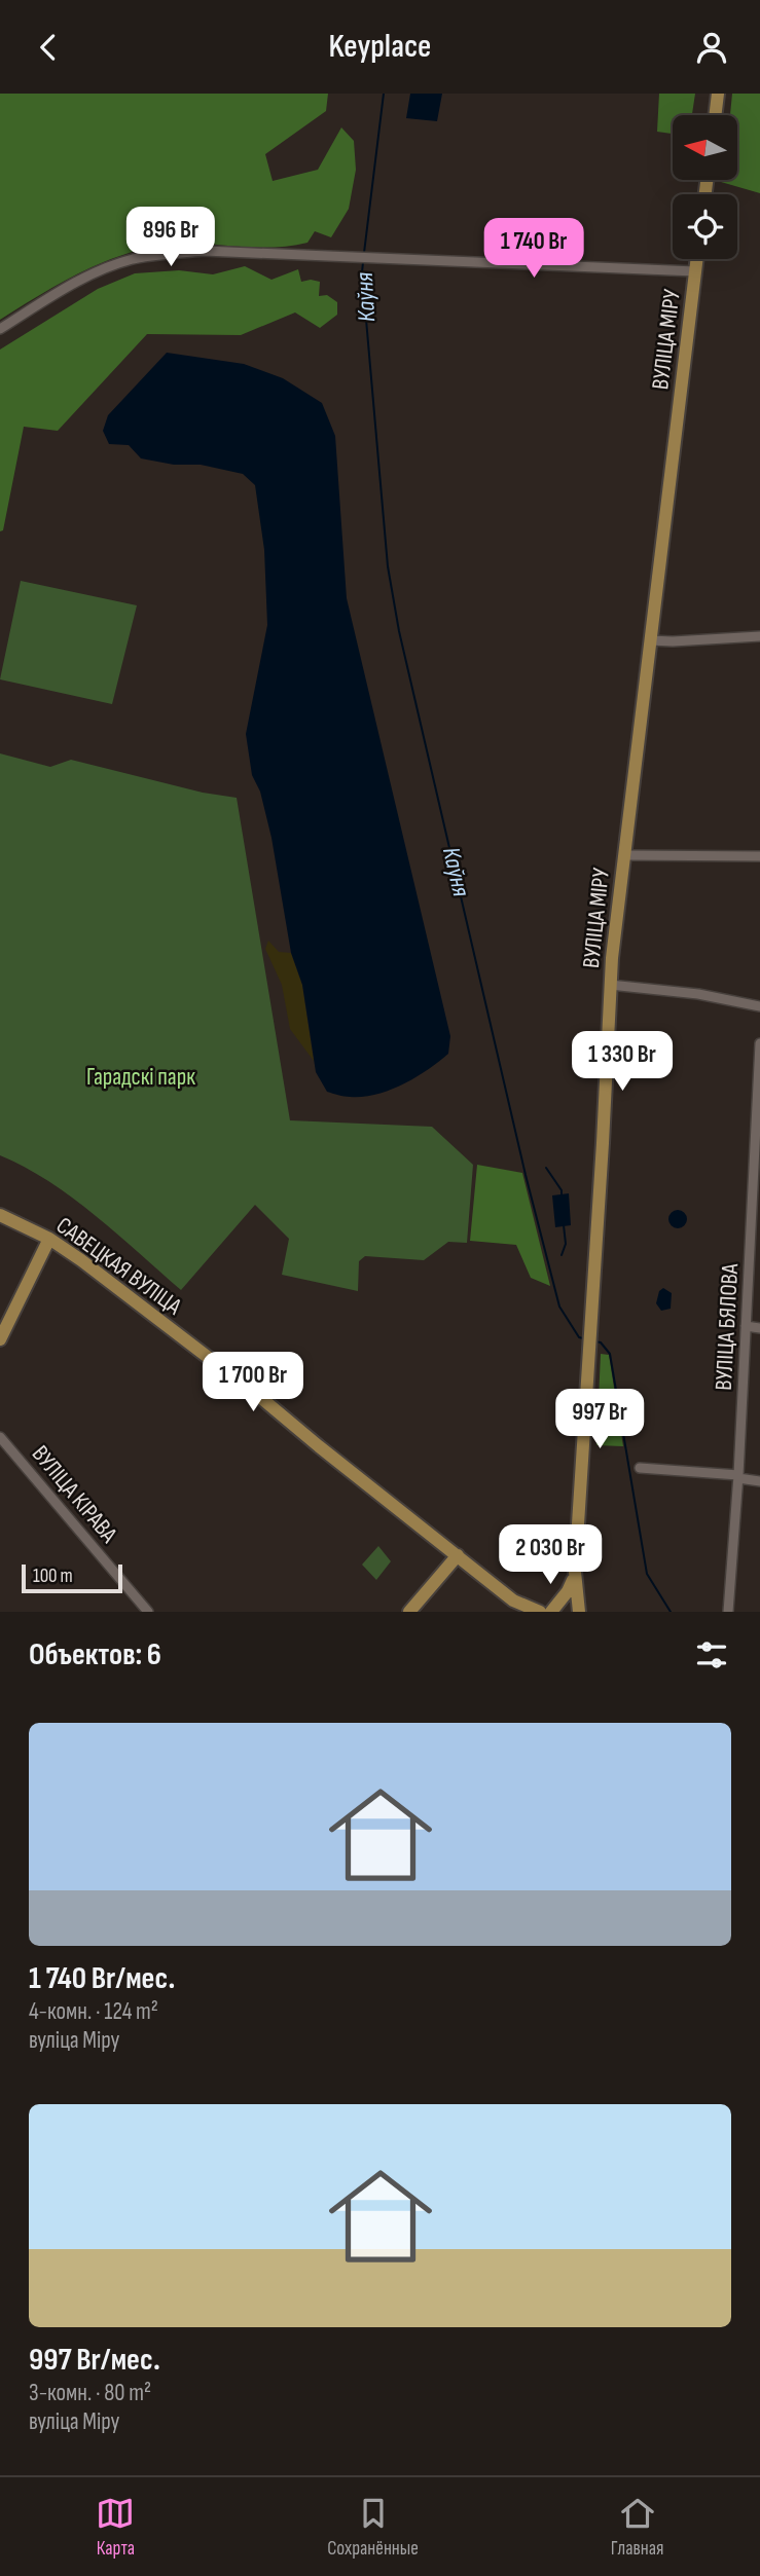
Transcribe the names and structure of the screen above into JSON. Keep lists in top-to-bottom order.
{
  "streets": {
    "main road": ["ВУЛІЦА МІРУ", "САВЕЦКАЯ ВУЛІЦА"],
    "street": ["ВУЛІЦА БЯЛОВА", "ВУЛІЦА КІРАВА"]
  },
  "water": ["Каўня"],
  "parks": ["Гарадскі парк"],
  "scale_bar": "100 m",
  "north": "left",
  "page": {
    "header": "Keyplace",
    "price": [
      "896 Br",
      "1 740 Br",
      "1 330 Br",
      "1 700 Br",
      "997 Br",
      "2 030 Br"
    ],
    "scale": "100 m",
    "heading": "Объектов: 6",
    "list": [
      {
        "name": "1 740 Br/мес.",
        "note": "4-комн. · 124 m² · вуліца Міру"
      },
      {
        "name": "997 Br/мес.",
        "note": "3-комн. · 80 m² · вуліца Міру"
      }
    ],
    "tabs": ["Карта", "Сохранённые", "Главная"]
  }
}
